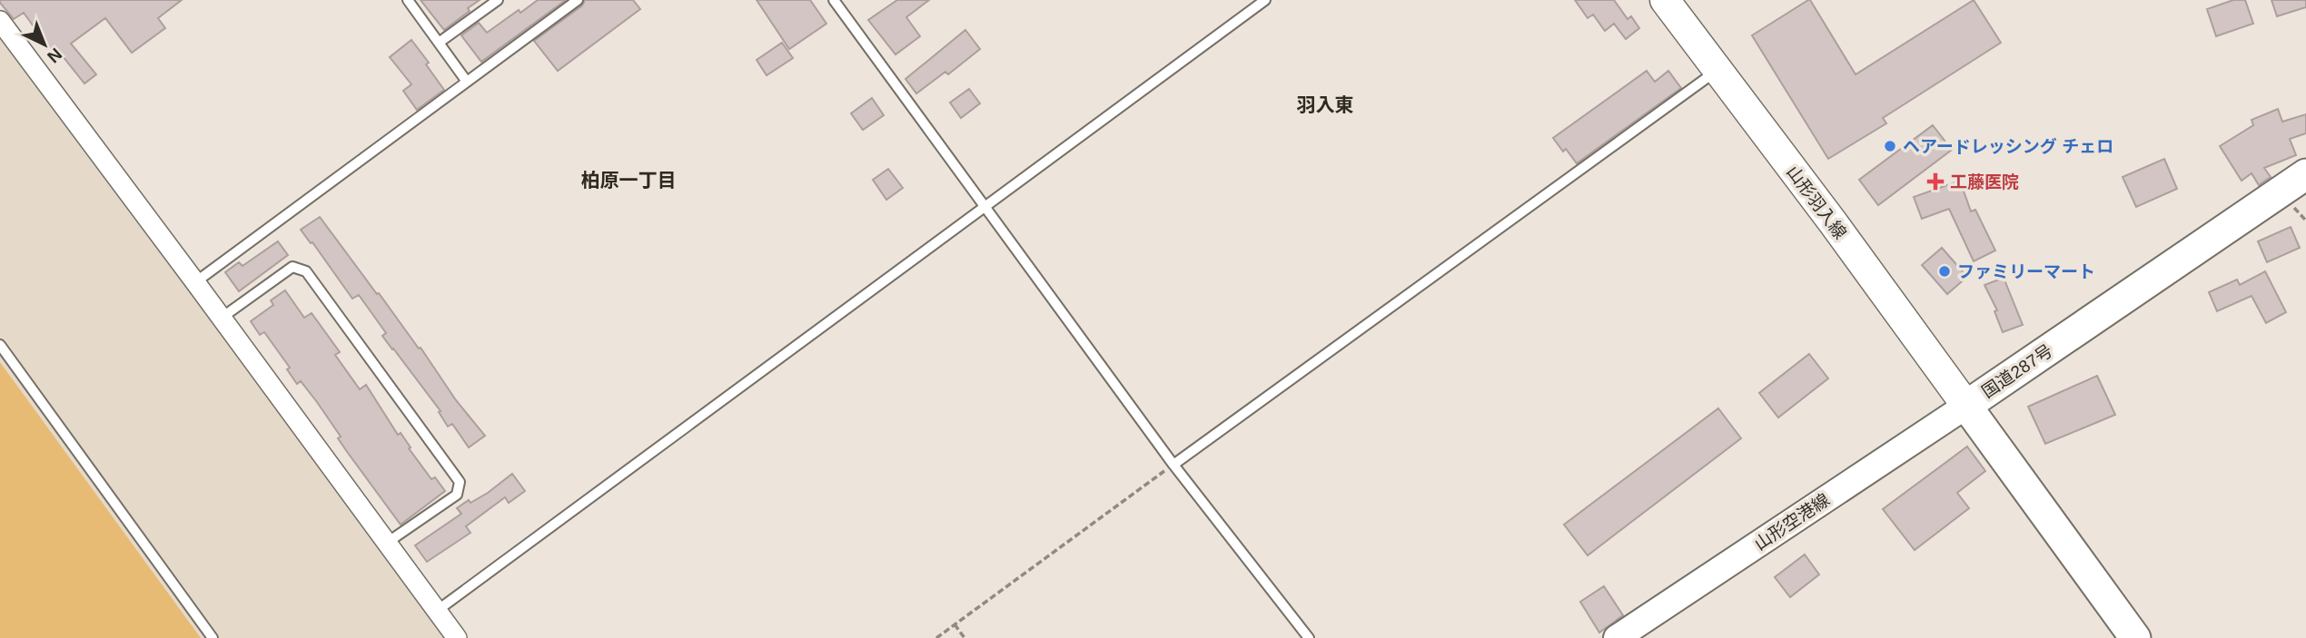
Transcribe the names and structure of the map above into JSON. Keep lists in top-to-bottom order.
{
  "streets": {
    "highway": ["国道287号"],
    "main road": ["山形羽入線", "山形空港線"]
  },
  "crossings": [
    ["山形羽入線", "国道287号"],
    ["山形羽入線", "山形空港線"],
    ["国道287号", "山形空港線"]
  ],
  "districts": ["羽入東", "柏原一丁目"],
  "places": {
    "other": ["ヘアードレッシング チェロ", "ファミリーマート"],
    "health": ["工藤医院"]
  },
  "north": "bottom right"
}
